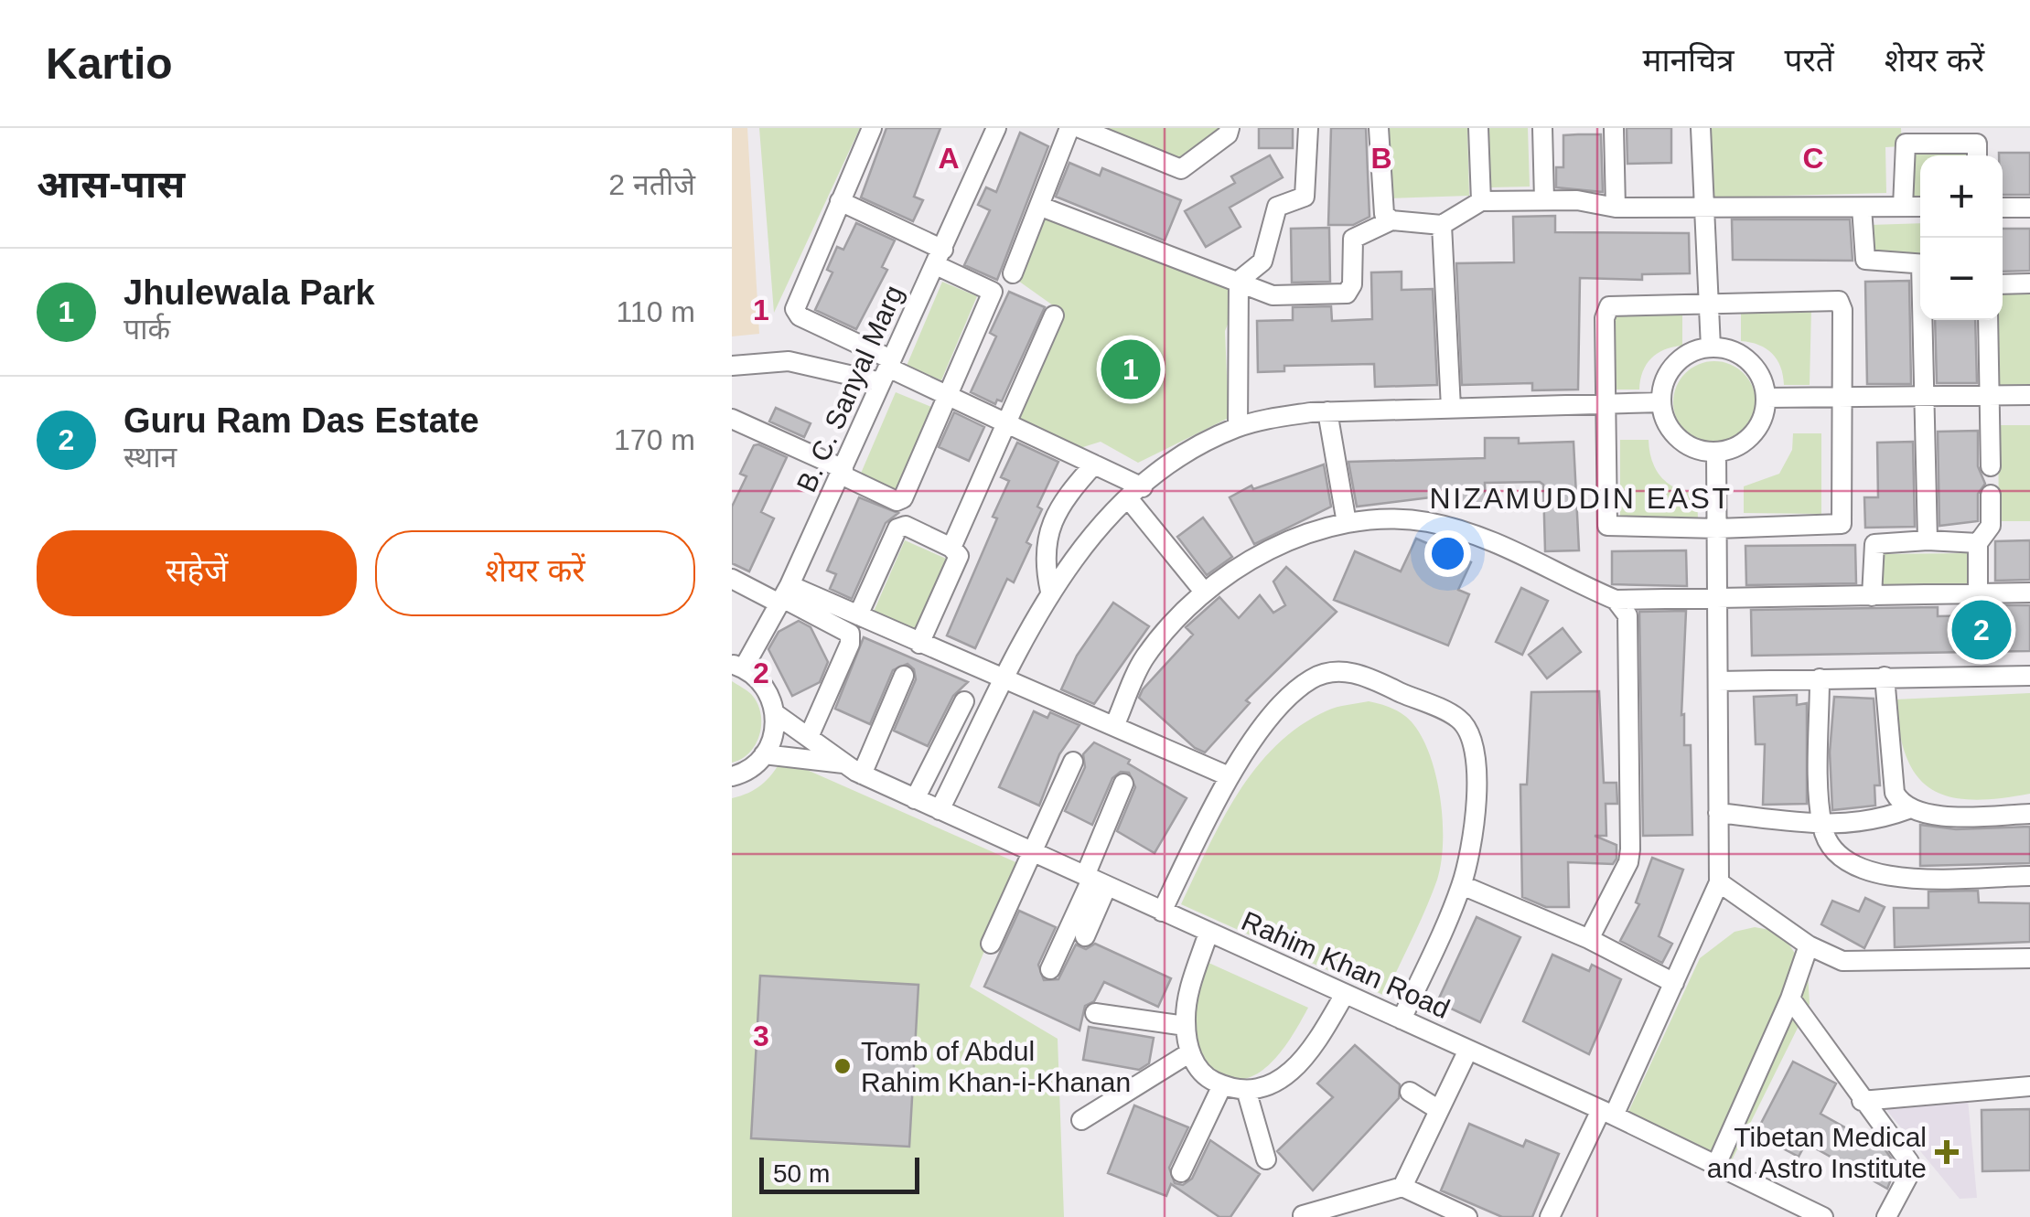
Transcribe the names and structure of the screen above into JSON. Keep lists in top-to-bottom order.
{
  "streets": {
    "street": ["B. C. Sanyal Marg", "Rahim Khan Road"]
  },
  "districts": ["NIZAMUDDIN EAST"],
  "places": {
    "other": ["Tomb of Abdul Rahim Khan-i-Khanan"],
    "health": ["Tibetan Medical and Astro Institute"]
  },
  "scale_bar": "50 m",
  "page": {
    "header": "Kartio",
    "nav": ["मानचित्र", "परतें", "शेयर करें"],
    "heading": ["आस-पास", "2 नतीजे"],
    "map_buttons": ["+", "−"],
    "list": [
      {
        "mark": "1",
        "name": "Jhulewala Park",
        "note": "पार्क",
        "value": "110 m"
      },
      {
        "mark": "2",
        "name": "Guru Ram Das Estate",
        "note": "स्थान",
        "value": "170 m"
      }
    ],
    "pins": ["1", "2"],
    "buttons": ["सहेजें", "शेयर करें"],
    "scale": "50 m"
  },
  "grid": {
    "columns": ["A", "B", "C"],
    "rows": ["1", "2", "3"]
  }
}
